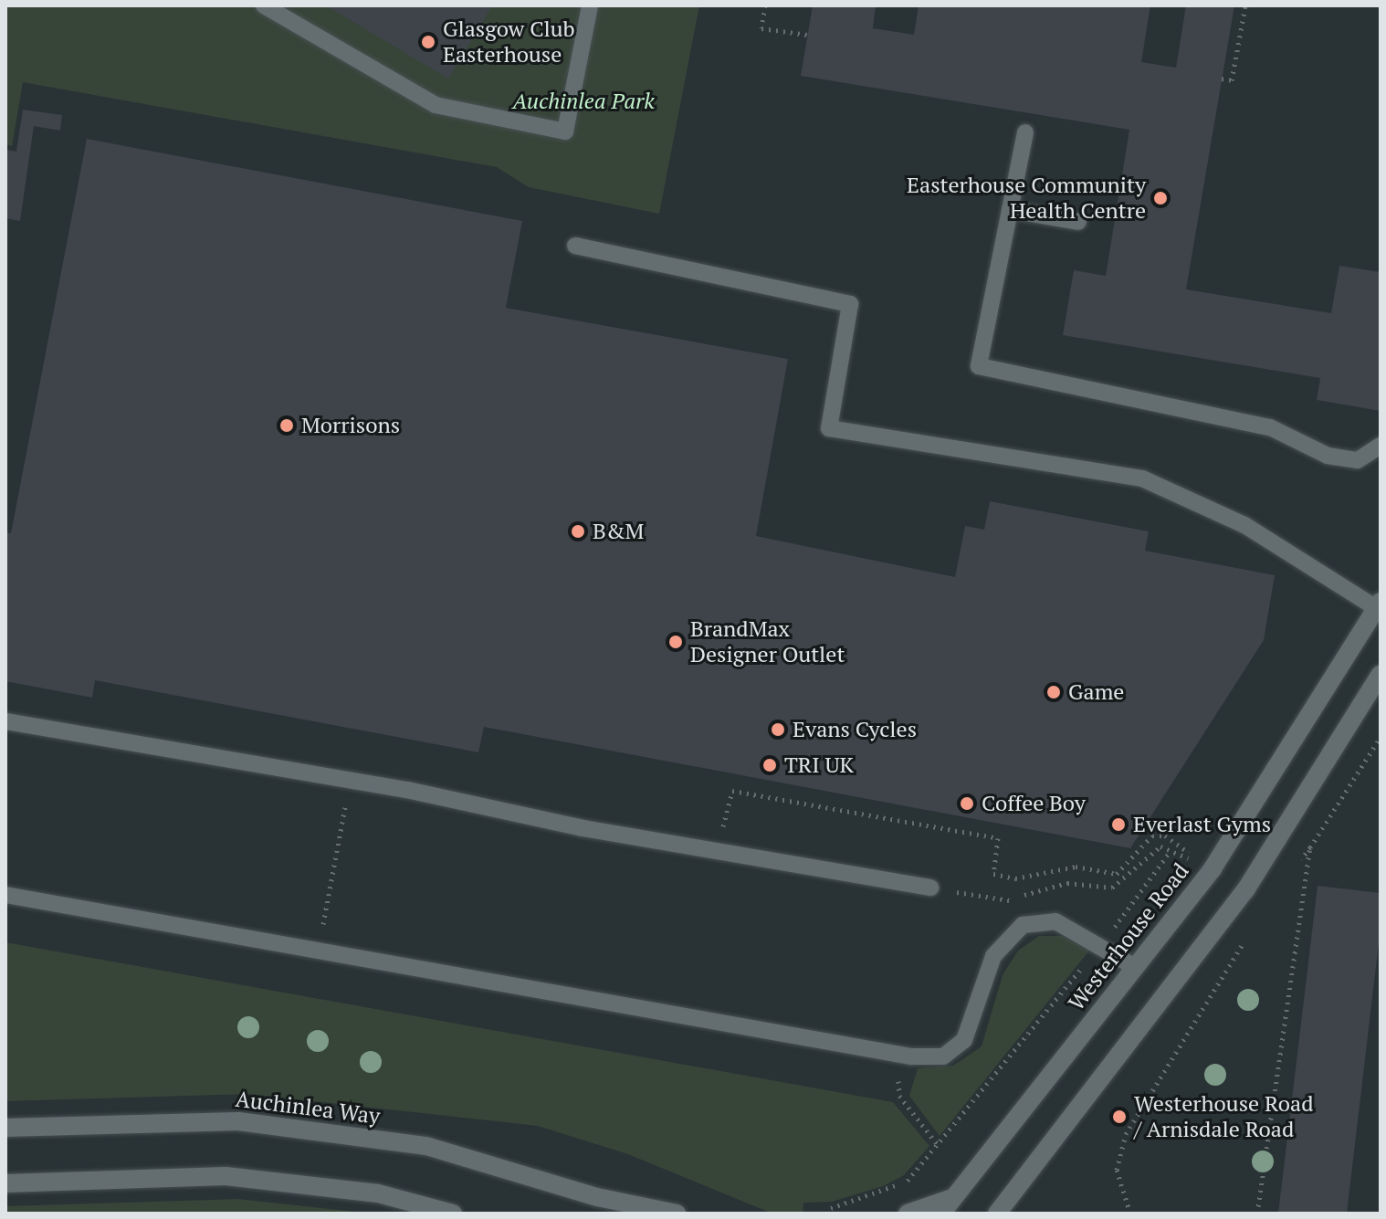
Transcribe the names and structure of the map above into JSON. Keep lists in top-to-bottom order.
{
  "streets": {
    "street": ["Westerhouse Road", "Auchinlea Way"]
  },
  "parks": ["Auchinlea Park"],
  "places": [
    "Glasgow Club Easterhouse",
    "Easterhouse Community Health Centre",
    "Morrisons",
    "B&M",
    "BrandMax Designer Outlet",
    "Game",
    "Evans Cycles",
    "TRI UK",
    "Coffee Boy",
    "Everlast Gyms",
    "Westerhouse Road / Arnisdale Road"
  ]
}
